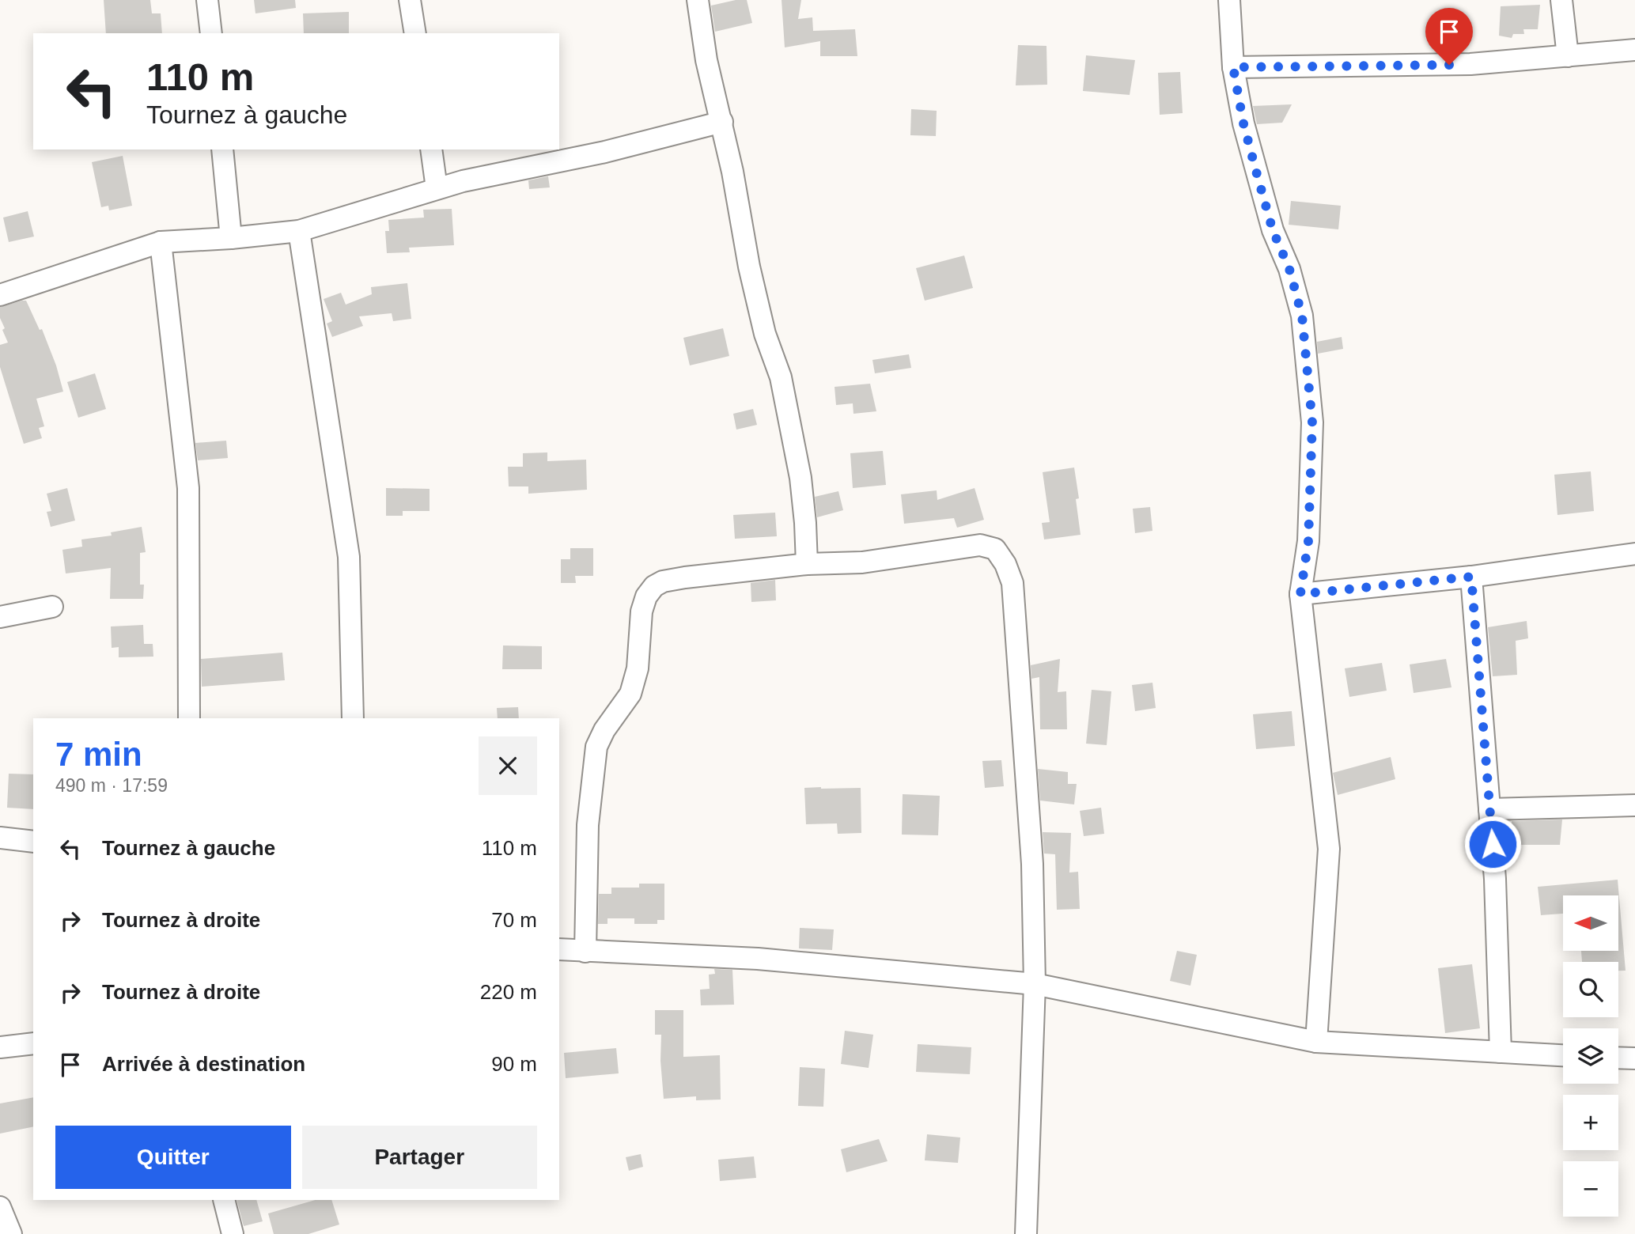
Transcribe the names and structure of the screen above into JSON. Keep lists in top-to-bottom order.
{
  "north": "left",
  "page": {
    "turn": ["110 m", "Tournez à gauche"],
    "heading": ["7 min", "490 m · 17:59"],
    "list": [
      {
        "name": "Tournez à gauche",
        "value": "110 m"
      },
      {
        "name": "Tournez à droite",
        "value": "70 m"
      },
      {
        "name": "Tournez à droite",
        "value": "220 m"
      },
      {
        "name": "Arrivée à destination",
        "value": "90 m"
      }
    ],
    "map_buttons": ["+", "−"],
    "buttons": ["Quitter", "Partager"]
  }
}
